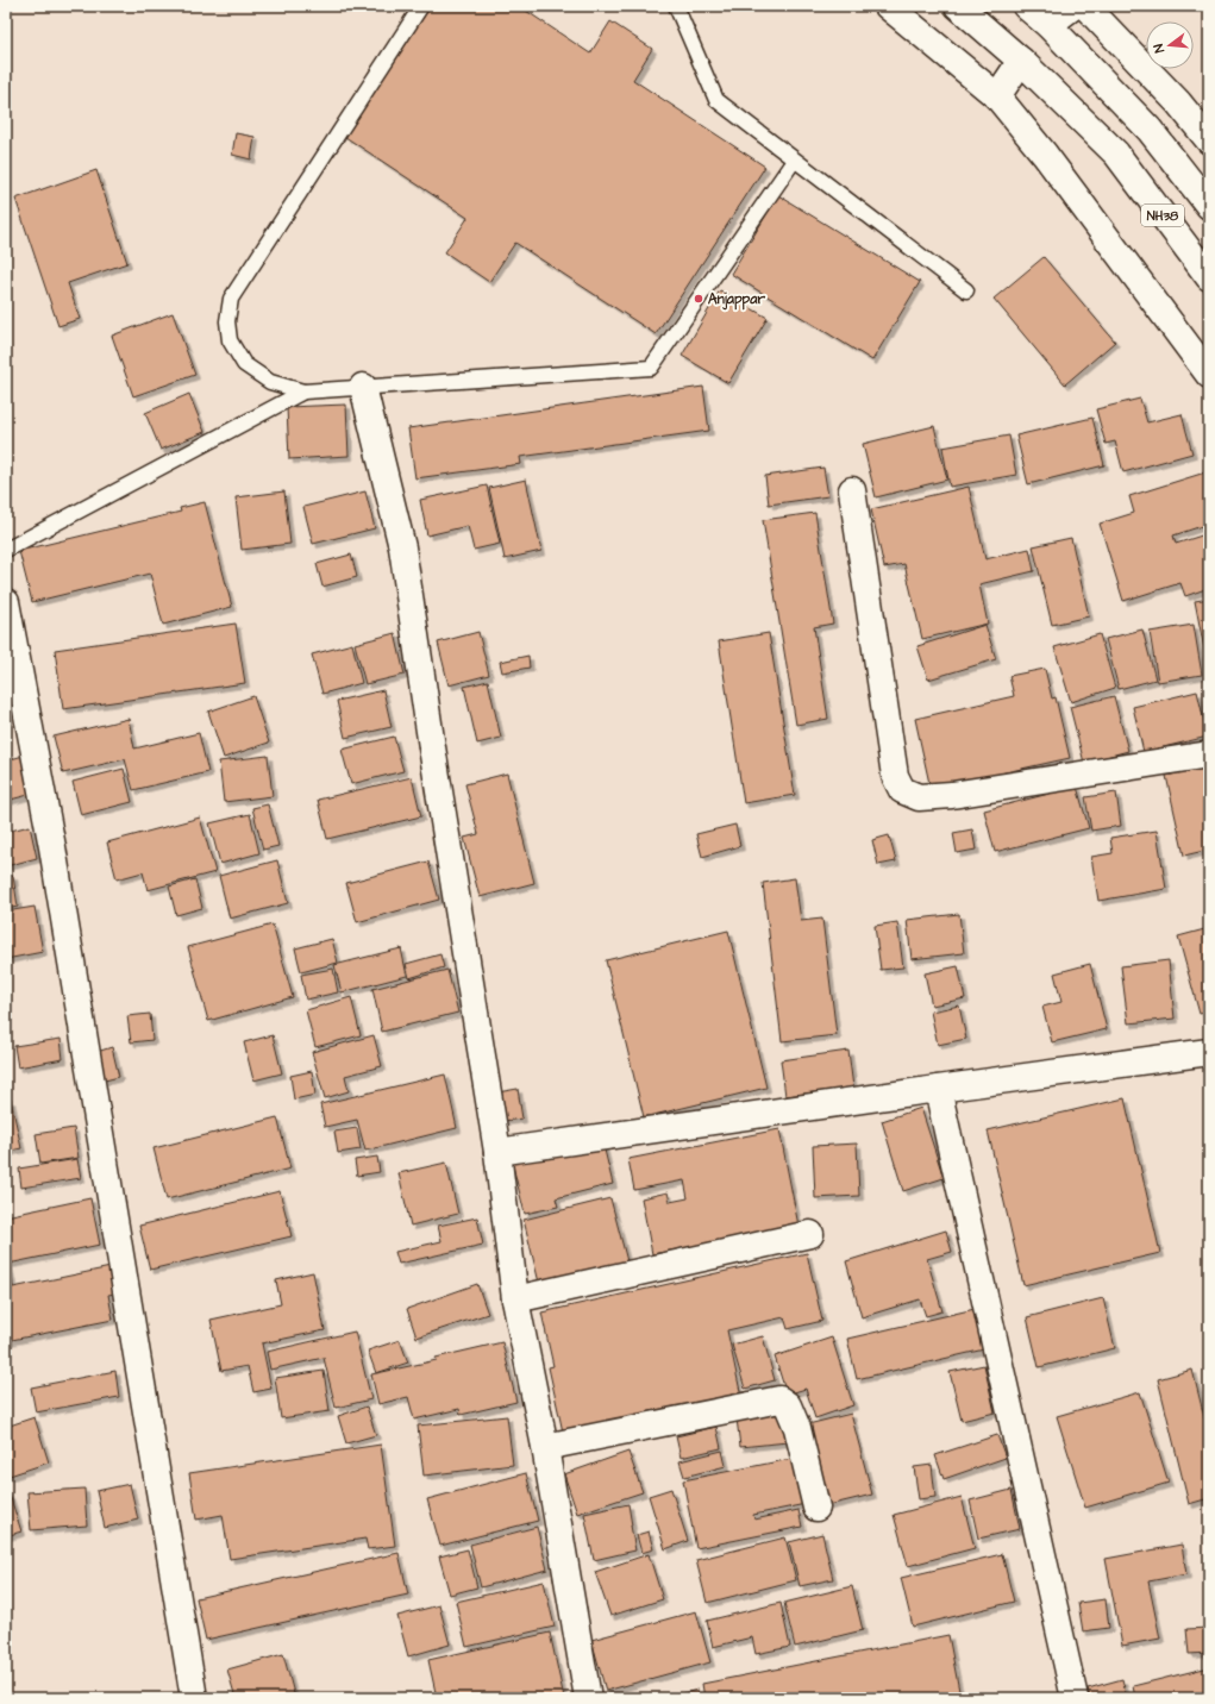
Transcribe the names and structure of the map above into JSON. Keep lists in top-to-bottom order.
{
  "streets": {
    "main road": ["NH38"]
  },
  "places": ["Anjappar"],
  "north": "left"
}
